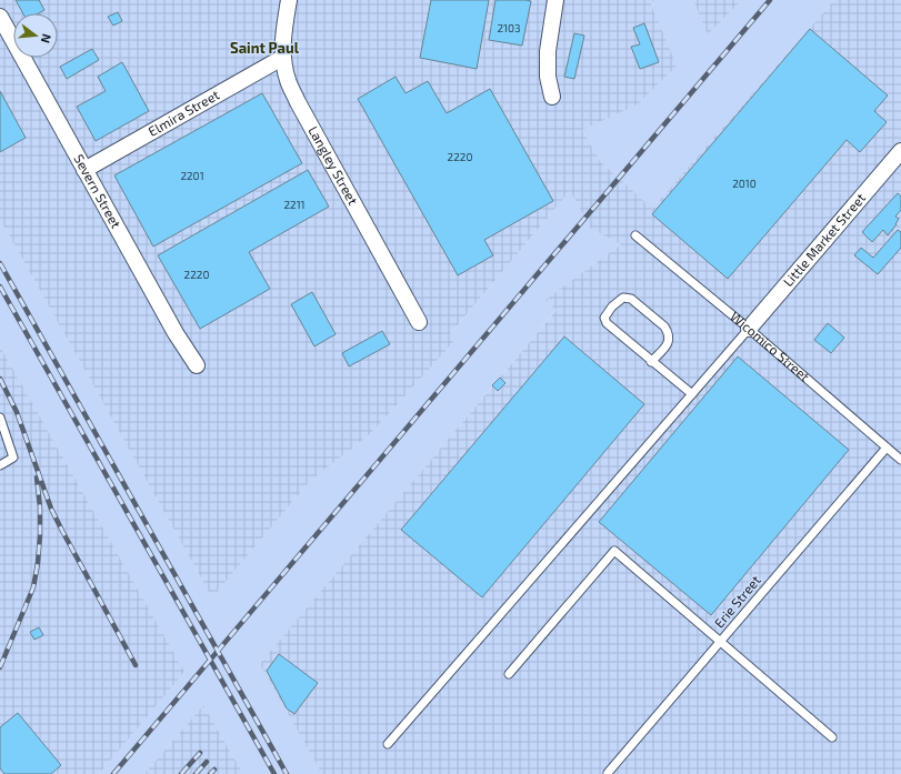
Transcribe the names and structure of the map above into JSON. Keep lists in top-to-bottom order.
{
  "streets": {
    "street": [
      "Elmira Street",
      "Langley Street",
      "Severn Street",
      "Little Market Street"
    ],
    "lane": ["Wicomico Street", "Erie Street"]
  },
  "crossings": [
    ["Elmira Street", "Langley Street"],
    ["Elmira Street", "Severn Street"],
    ["Little Market Street", "Wicomico Street"],
    ["Wicomico Street", "Erie Street"]
  ],
  "districts": ["Saint Paul"],
  "house_numbers": [
    "2103",
    "2220",
    "2201",
    "2010",
    "2211",
    "2220"
  ],
  "north": "right"
}
